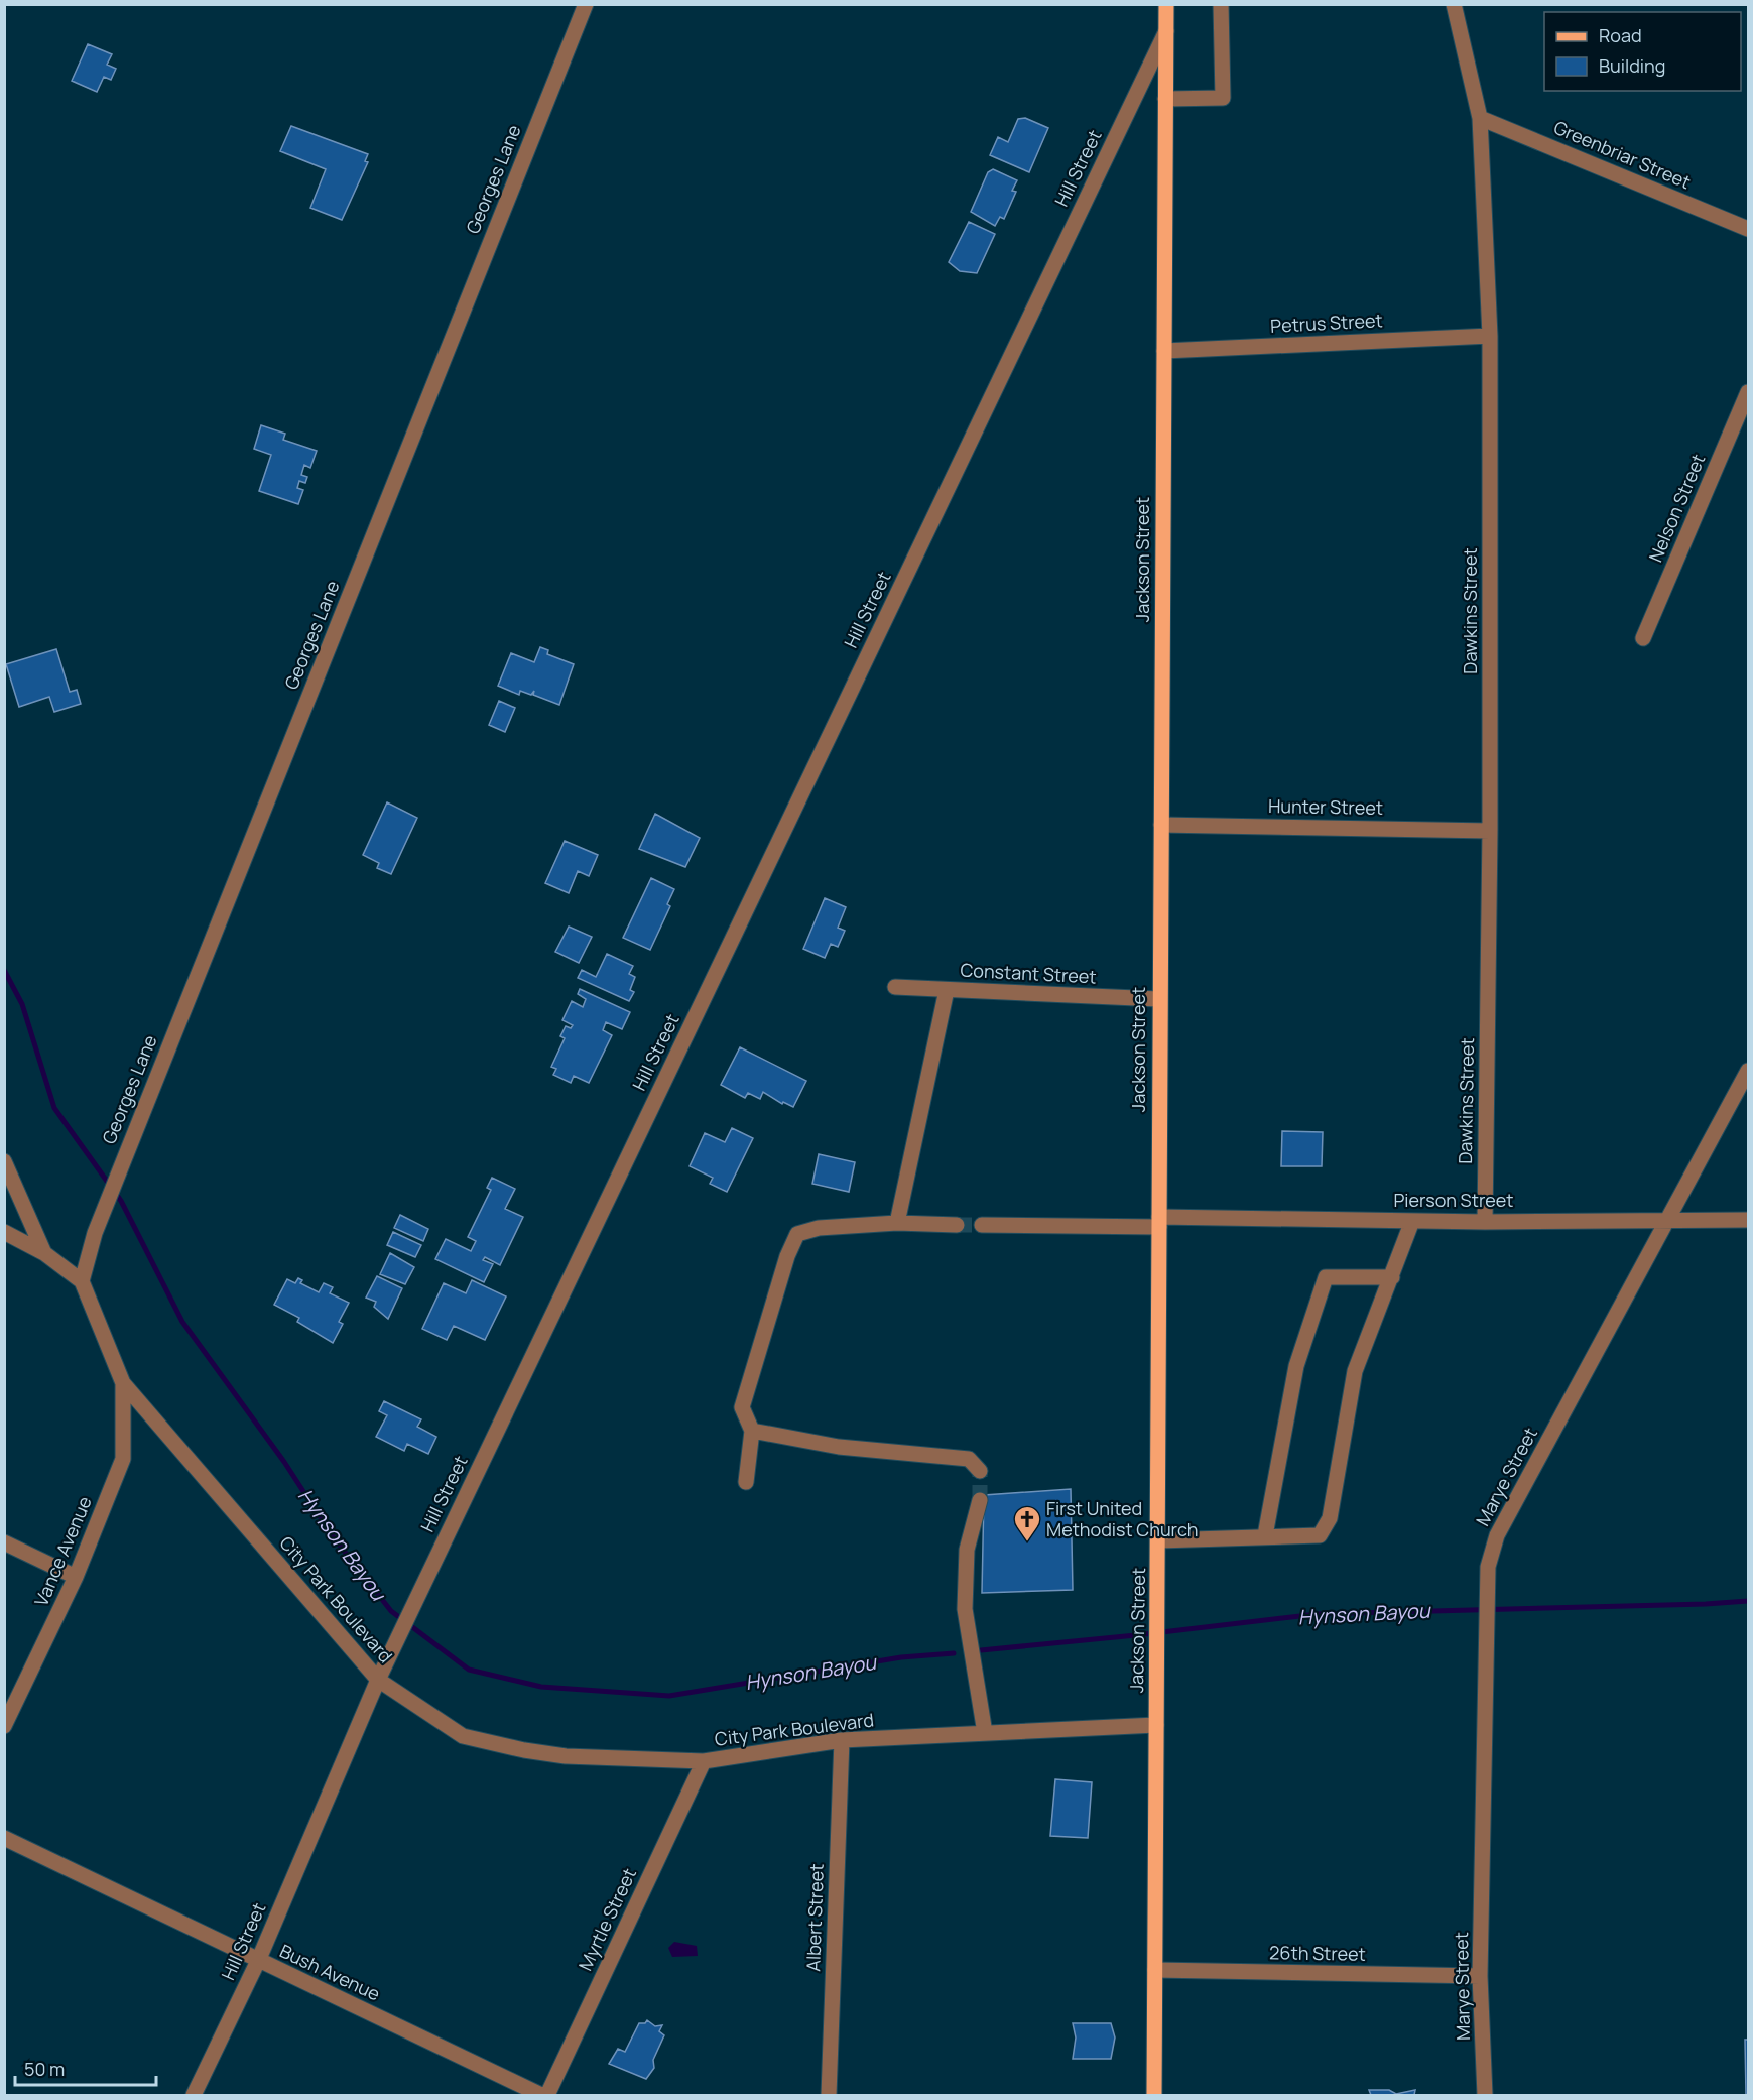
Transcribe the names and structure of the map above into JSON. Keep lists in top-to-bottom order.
{
  "streets": {
    "main road": ["Jackson Street"],
    "street": [
      "Greenbriar Street",
      "Hill Street",
      "Georges Lane",
      "Petrus Street",
      "Nelson Street",
      "Dawkins Street",
      "Hunter Street",
      "Constant Street",
      "Pierson Street",
      "Marye Street",
      "Vance Avenue",
      "City Park Boulevard",
      "Albert Street",
      "Myrtle Street",
      "26th Street",
      "Bush Avenue"
    ]
  },
  "crossings": [
    ["Greenbriar Street", "Dawkins Street"],
    ["Hill Street", "Jackson Street"],
    ["Hill Street", "City Park Boulevard"],
    ["Hill Street", "Bush Avenue"],
    ["Georges Lane", "City Park Boulevard"],
    ["Petrus Street", "Jackson Street"],
    ["Petrus Street", "Dawkins Street"],
    ["Jackson Street", "Hunter Street"],
    ["Jackson Street", "Constant Street"],
    ["Jackson Street", "Pierson Street"],
    ["Jackson Street", "City Park Boulevard"],
    ["Jackson Street", "26th Street"],
    ["Dawkins Street", "Hunter Street"],
    ["Dawkins Street", "Pierson Street"],
    ["Pierson Street", "Marye Street"],
    ["Marye Street", "26th Street"],
    ["Vance Avenue", "City Park Boulevard"],
    ["City Park Boulevard", "Albert Street"],
    ["City Park Boulevard", "Myrtle Street"]
  ],
  "water": ["Hynson Bayou"],
  "places": {
    "church": ["First United Methodist Church"]
  },
  "legend": ["Road", "Building"],
  "scale_bar": "50 m"
}
